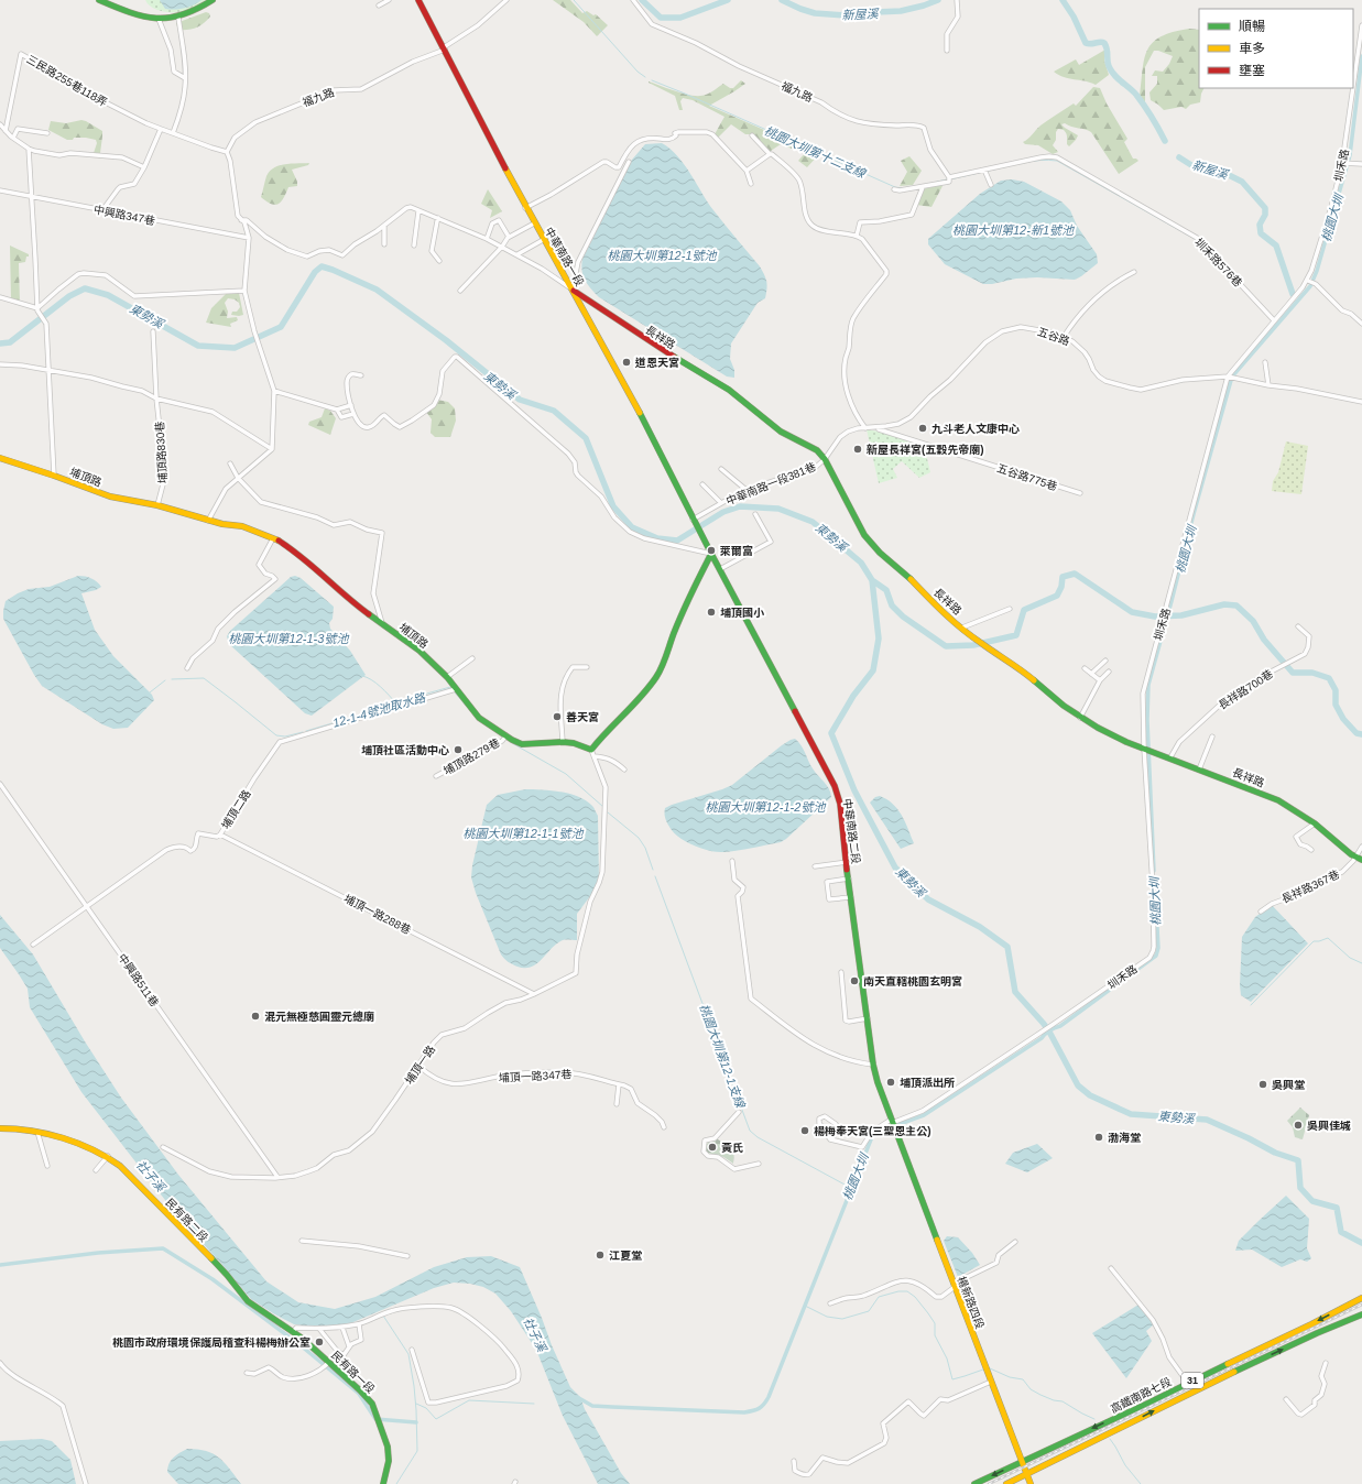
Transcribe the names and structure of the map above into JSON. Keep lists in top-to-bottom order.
{
  "streets": {
    "street": [
      "三民路255巷118弄",
      "福九路",
      "圳禾路",
      "中興路347巷",
      "中華南路一段",
      "圳禾路576巷",
      "五谷路",
      "長祥路",
      "埔頂路830巷",
      "埔頂路",
      "五谷路775巷",
      "中華南路一段381巷",
      "長祥路700巷",
      "埔頂路279巷",
      "埔頂二路",
      "中華南路二段",
      "長祥路367巷",
      "埔頂一路288巷",
      "中興路511巷",
      "埔頂一路",
      "埔頂一路347巷",
      "民有路二段",
      "楊新路四段",
      "民有路一段",
      "31",
      "高鐵南路七段"
    ]
  },
  "crossings": [
    ["福九路", "中華南路一段"],
    ["福九路", "圳禾路576巷"],
    ["圳禾路", "圳禾路576巷"],
    ["圳禾路", "五谷路"],
    ["圳禾路", "長祥路"],
    ["圳禾路", "中華南路二段"],
    ["圳禾路", "楊新路四段"],
    ["中華南路一段", "長祥路"],
    ["中華南路一段", "中華南路一段381巷"],
    ["中華南路一段", "中華南路二段"],
    ["五谷路", "長祥路"],
    ["五谷路", "五谷路775巷"],
    ["五谷路", "中華南路一段381巷"],
    ["長祥路", "中華南路一段381巷"],
    ["長祥路", "長祥路700巷"],
    ["長祥路", "長祥路367巷"],
    ["埔頂路830巷", "埔頂路"],
    ["埔頂路", "埔頂路279巷"],
    ["埔頂路", "埔頂二路"],
    ["埔頂路", "埔頂一路"],
    ["埔頂二路", "埔頂一路288巷"],
    ["埔頂二路", "中興路511巷"],
    ["中華南路二段", "楊新路四段"],
    ["埔頂一路288巷", "埔頂一路"],
    ["中興路511巷", "埔頂一路"],
    ["埔頂一路", "埔頂一路347巷"],
    ["民有路二段", "民有路一段"],
    ["楊新路四段", "高鐵南路七段"]
  ],
  "water": [
    "新屋溪",
    "桃園大圳第十二支線",
    "桃園大圳",
    "桃園大圳第12-新1號池",
    "桃園大圳第12-1號池",
    "東勢溪",
    "桃園大圳第12-1-3號池",
    "12-1-4號池取水路",
    "桃園大圳第12-1-2號池",
    "桃園大圳第12-1-1號池",
    "桃園大圳第12-1支線",
    "社子溪"
  ],
  "places": [
    "道恩天宮",
    "九斗老人文康中心",
    "新屋長祥宮(五穀先帝廟)",
    "萊爾富",
    "埔頂國小",
    "善天宮",
    "埔頂社區活動中心",
    "南天直轄桃園玄明宮",
    "混元無極慈圓靈元總廟",
    "埔頂派出所",
    "吳興堂",
    "吳興佳城",
    "楊梅奉天宮(三聖恩主公)",
    "渤海堂",
    "黃氏",
    "江夏堂",
    "桃園市政府環境保護局稽查科楊梅辦公室"
  ],
  "legend": ["順暢", "車多", "壅塞"]
}
